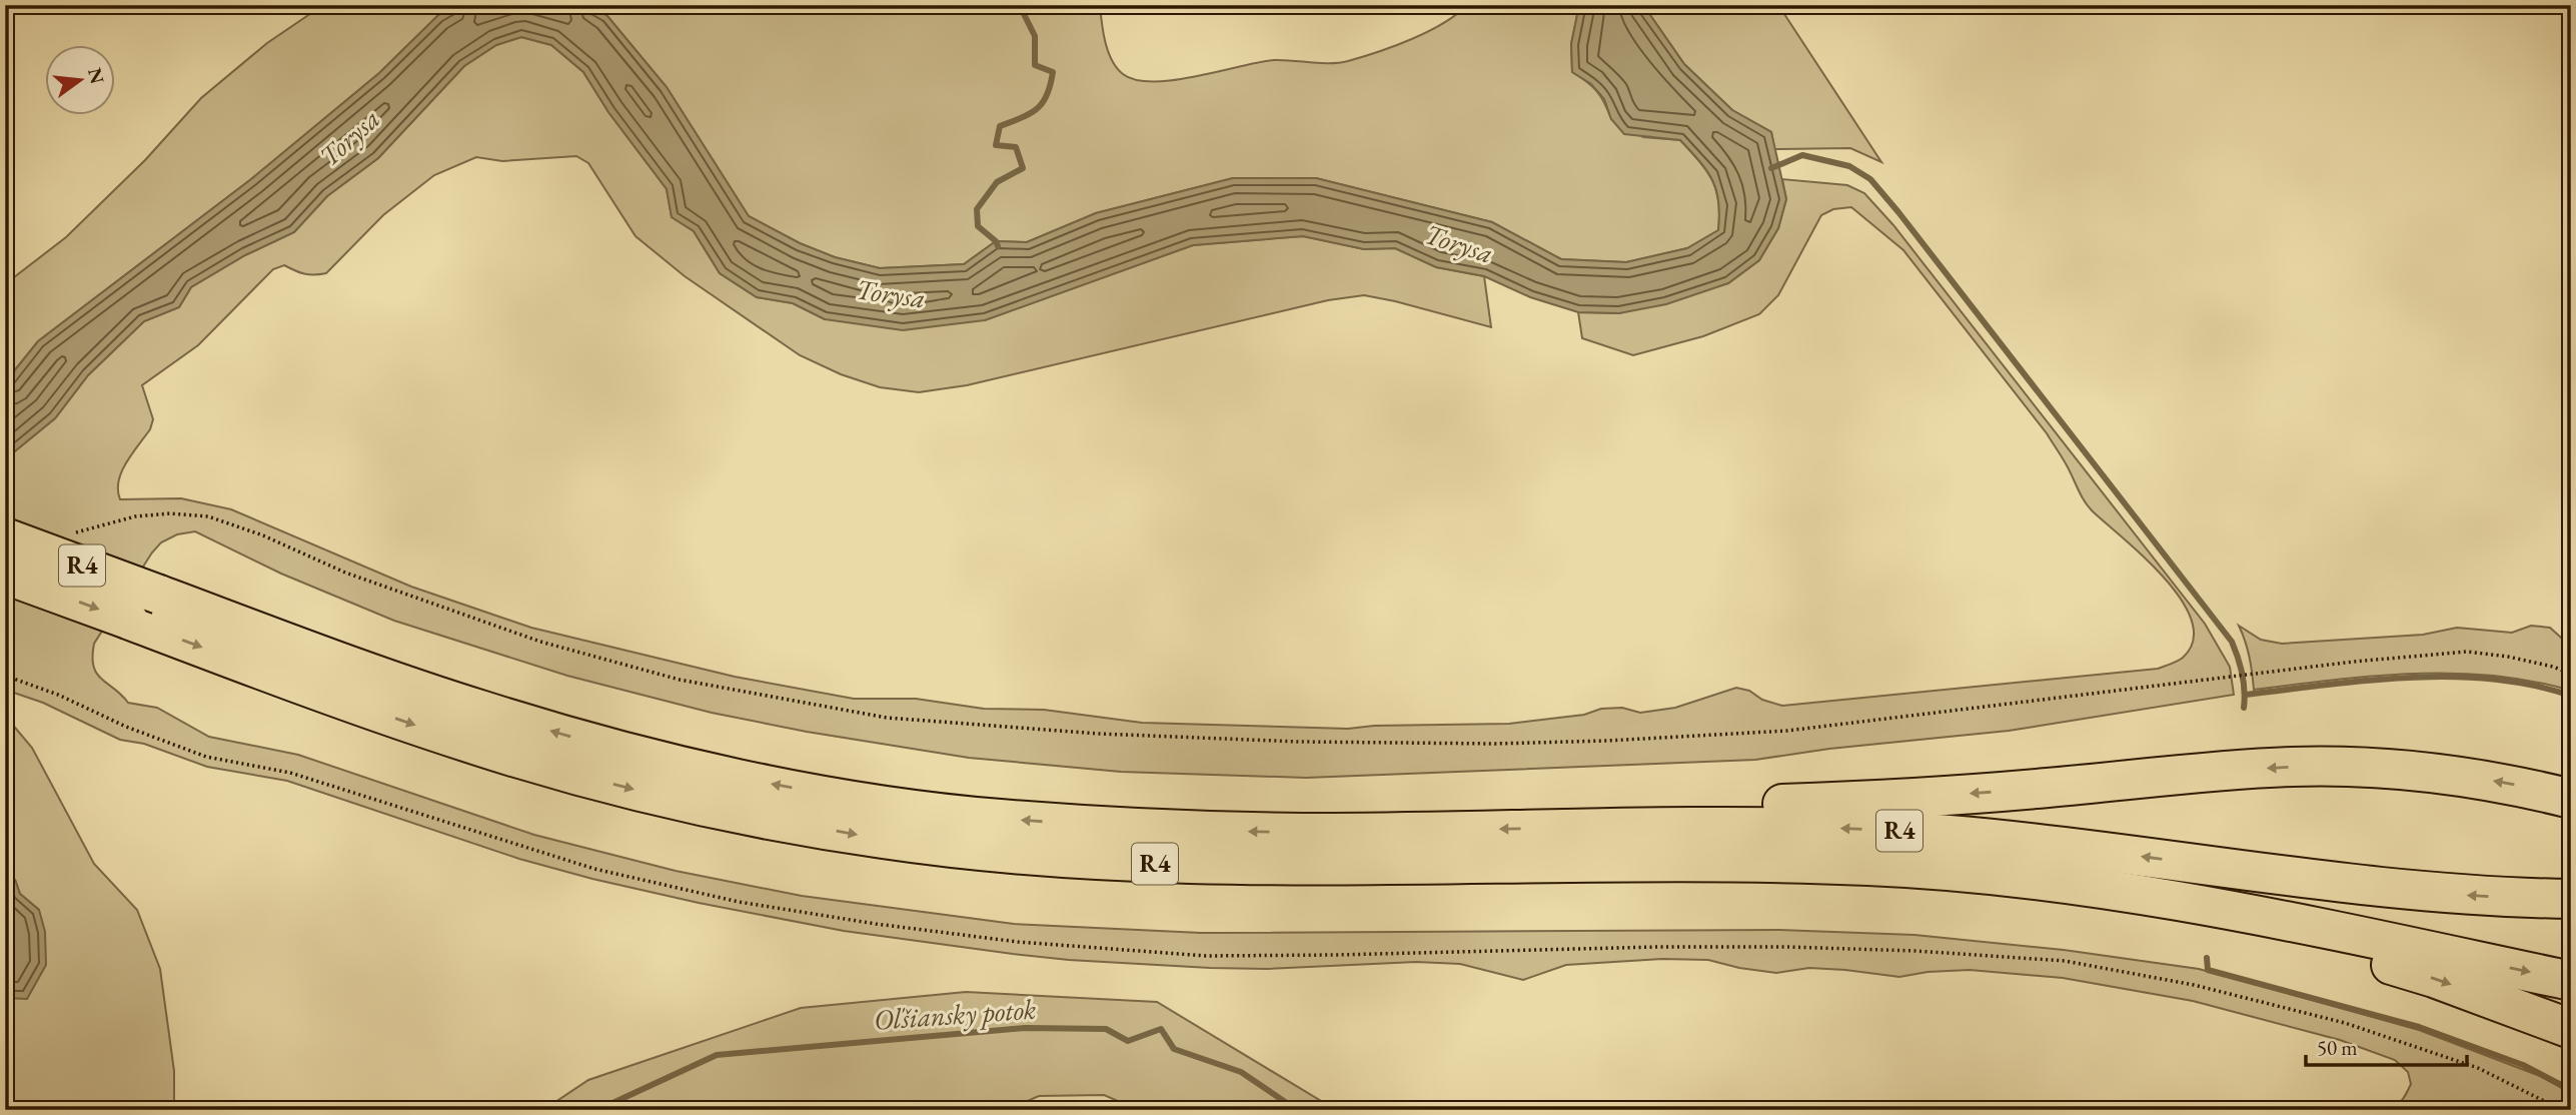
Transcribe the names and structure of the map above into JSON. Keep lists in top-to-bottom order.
{
  "streets": {
    "highway": ["R4"]
  },
  "water": ["Torysa", "Oľšiansky potok"],
  "scale_bar": "50 m",
  "north": "right"
}
